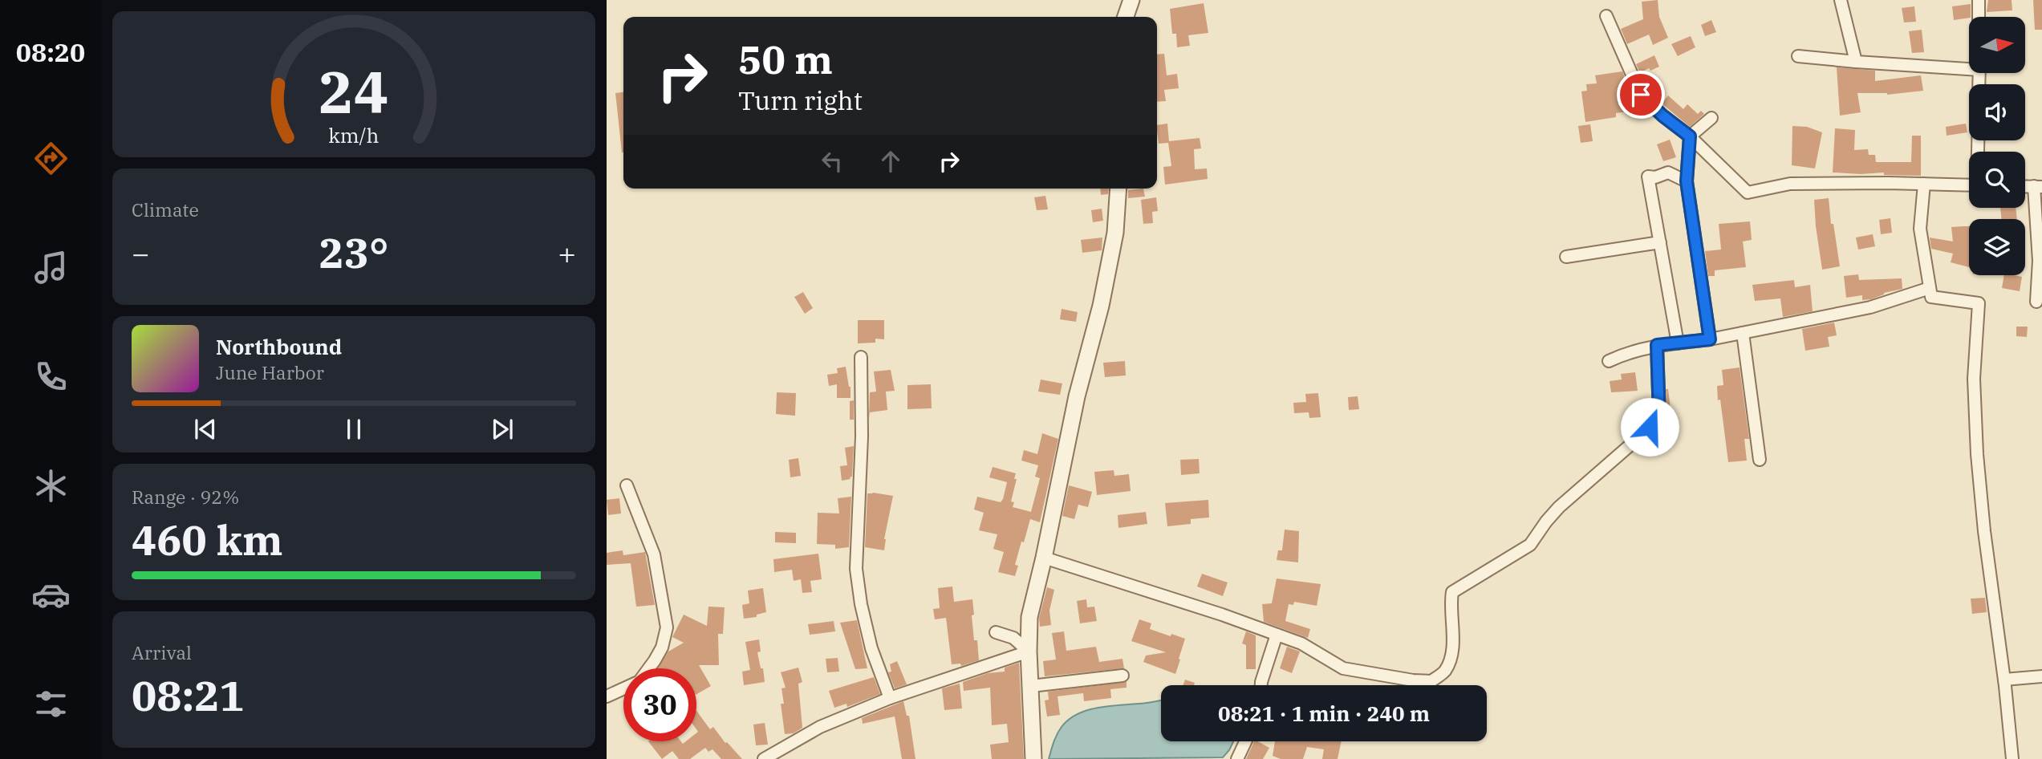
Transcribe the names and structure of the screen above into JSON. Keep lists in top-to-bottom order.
{
  "north": "right",
  "page": {
    "tabs": "08:20",
    "turn": ["50 m", "Turn right"],
    "tile": [
      "Climate",
      ["Range · 92%", "460 km"],
      ["Arrival", "08:21"]
    ],
    "heat": ["−", "23°", "+"],
    "song": ["Northbound", "June Harbor"],
    "limit": "30",
    "trip": "08:21 · 1 min · 240 m",
    "gauge": ["24", "km/h"]
  }
}
